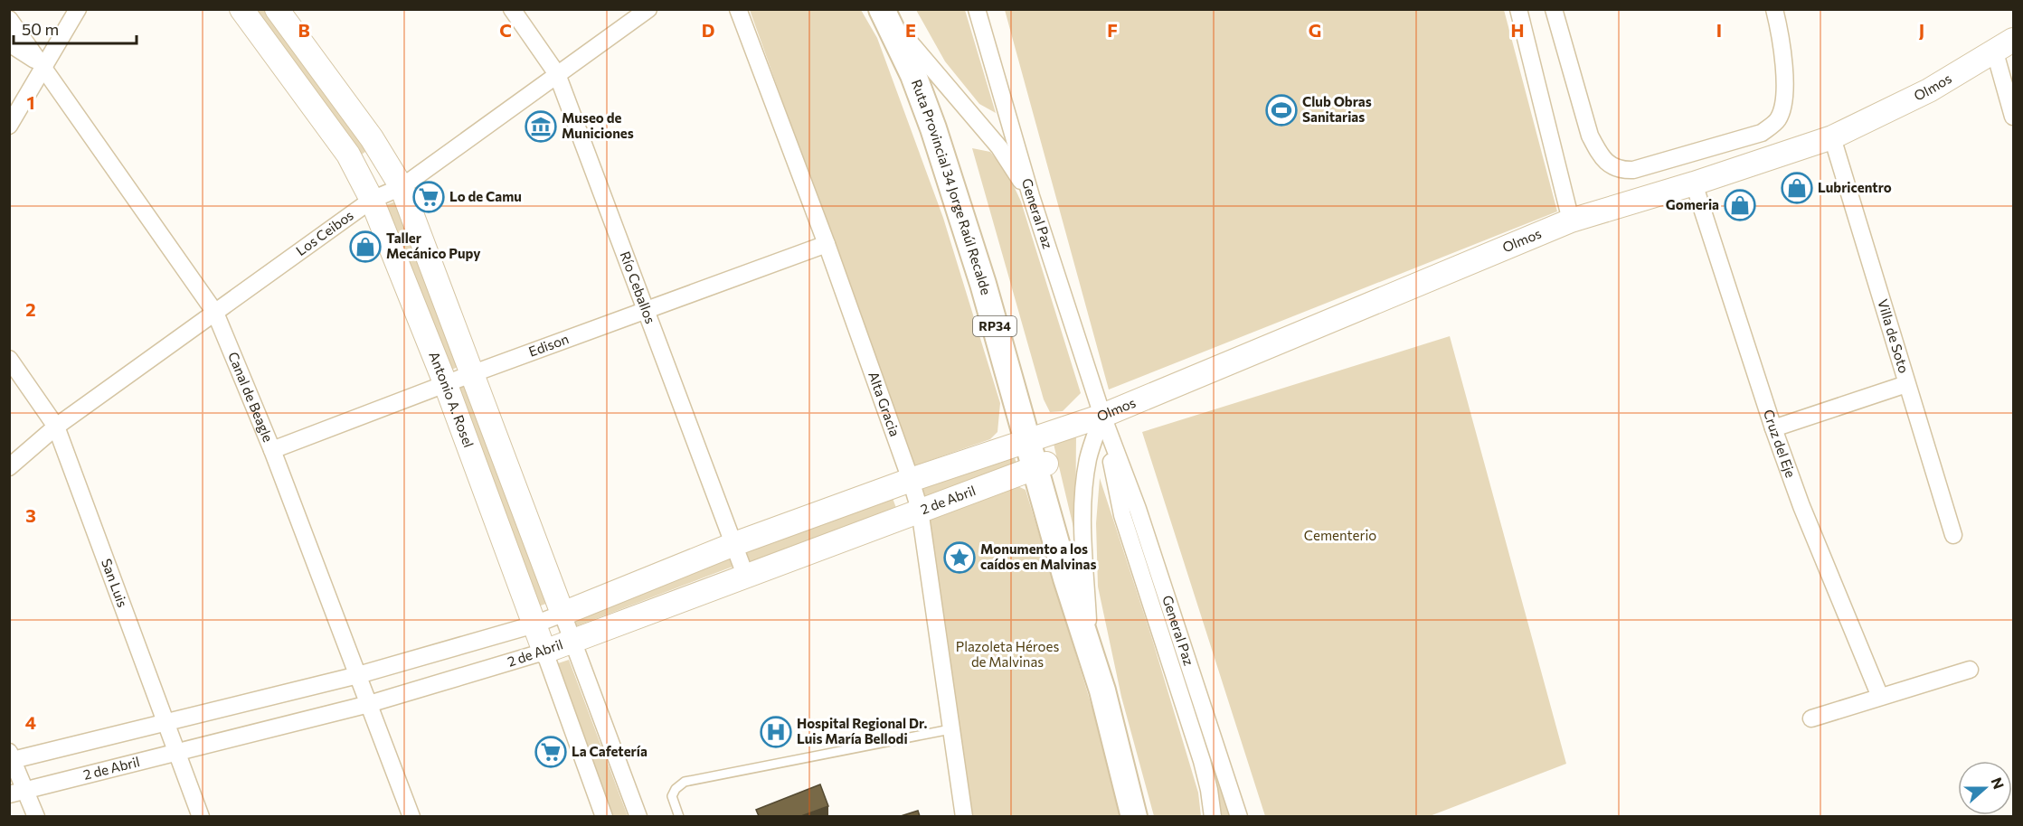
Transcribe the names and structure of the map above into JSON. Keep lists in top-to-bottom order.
{
  "streets": {
    "main road": ["Ruta Provincial 34 Jorge Raúl Recalde", "RP34"],
    "street": [
      "Olmos",
      "General Paz",
      "Los Ceibos",
      "Río Ceballos",
      "Villa de Soto",
      "Edison",
      "Canal de Beagle",
      "Antonio A. Rosel",
      "Alta Gracia",
      "Cruz del Eje",
      "2 de Abril",
      "San Luis"
    ]
  },
  "crossings": [
    ["Olmos", "Ruta Provincial 34 Jorge Raúl Recalde"],
    ["Olmos", "General Paz"],
    ["Olmos", "Villa de Soto"],
    ["Olmos", "Cruz del Eje"],
    ["Olmos", "2 de Abril"],
    ["Ruta Provincial 34 Jorge Raúl Recalde", "2 de Abril"],
    ["Los Ceibos", "Río Ceballos"],
    ["Los Ceibos", "Canal de Beagle"],
    ["Los Ceibos", "Antonio A. Rosel"],
    ["Los Ceibos", "San Luis"],
    ["Río Ceballos", "Edison"],
    ["Río Ceballos", "2 de Abril"],
    ["Edison", "Canal de Beagle"],
    ["Edison", "Antonio A. Rosel"],
    ["Edison", "Alta Gracia"],
    ["Canal de Beagle", "2 de Abril"],
    ["Antonio A. Rosel", "2 de Abril"],
    ["Alta Gracia", "2 de Abril"],
    ["2 de Abril", "San Luis"]
  ],
  "parks": ["Cementerio", "Plazoleta Héroes de Malvinas"],
  "places": {
    "sports": ["Club Obras Sanitarias"],
    "museum": ["Museo de Municiones"],
    "shop": ["Lubricentro", "Gomeria", "Taller Mecánico Pupy"],
    "supermarket": ["Lo de Camu", "La Cafetería"],
    "place": ["Monumento a los caídos en Malvinas"],
    "hospital": ["Hospital Regional Dr. Luis María Bellodi"]
  },
  "scale_bar": "50 m",
  "north": "right",
  "grid": {
    "columns": [
      "B",
      "C",
      "D",
      "E",
      "F",
      "G",
      "H",
      "I",
      "J"
    ],
    "rows": [
      "1",
      "2",
      "3",
      "4"
    ]
  }
}
